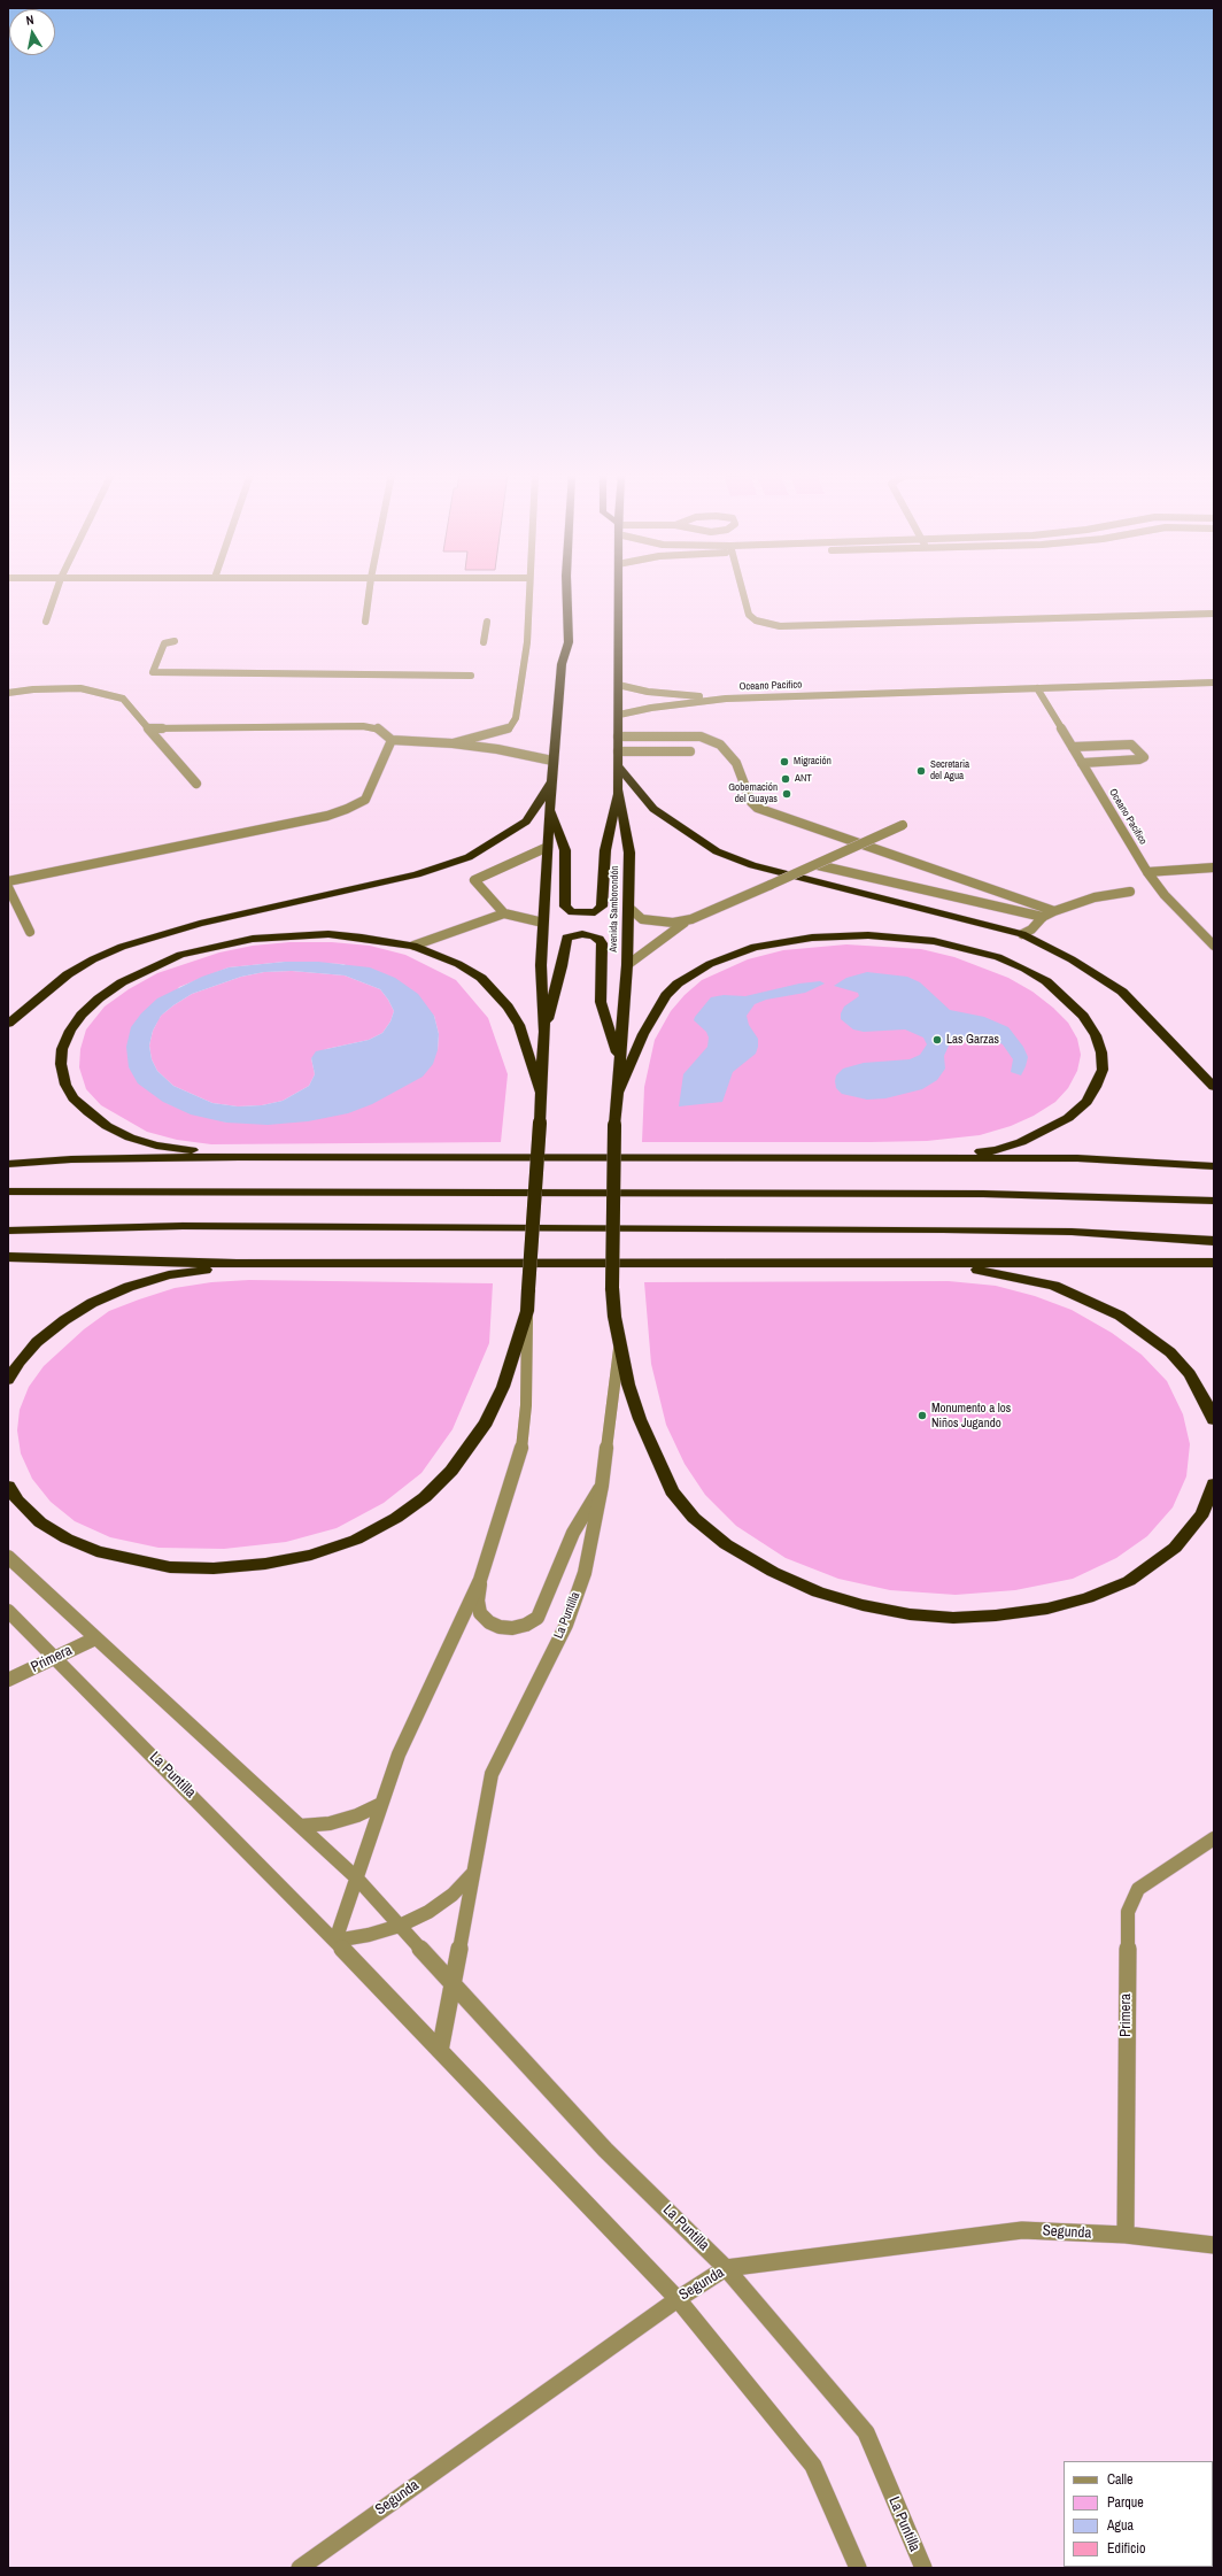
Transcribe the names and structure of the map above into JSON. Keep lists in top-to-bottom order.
{
  "streets": {
    "highway": ["Avenida Samborondón"],
    "street": [
      "Oceano Pacifico",
      "La Puntilla",
      "Primera",
      "Segunda"
    ]
  },
  "crossings": [
    ["Oceano Pacifico", "Avenida Samborondón"],
    ["Avenida Samborondón", "La Puntilla"],
    ["La Puntilla", "Primera"],
    ["La Puntilla", "Segunda"],
    ["Primera", "Segunda"]
  ],
  "places": [
    "Migración",
    "Secretaria del Agua",
    "ANT",
    "Gobernación del Guayas",
    "Las Garzas",
    "Monumento a los Niños Jugando"
  ],
  "legend": [
    "Calle",
    "Parque",
    "Agua",
    "Edificio"
  ],
  "north": "top"
}
